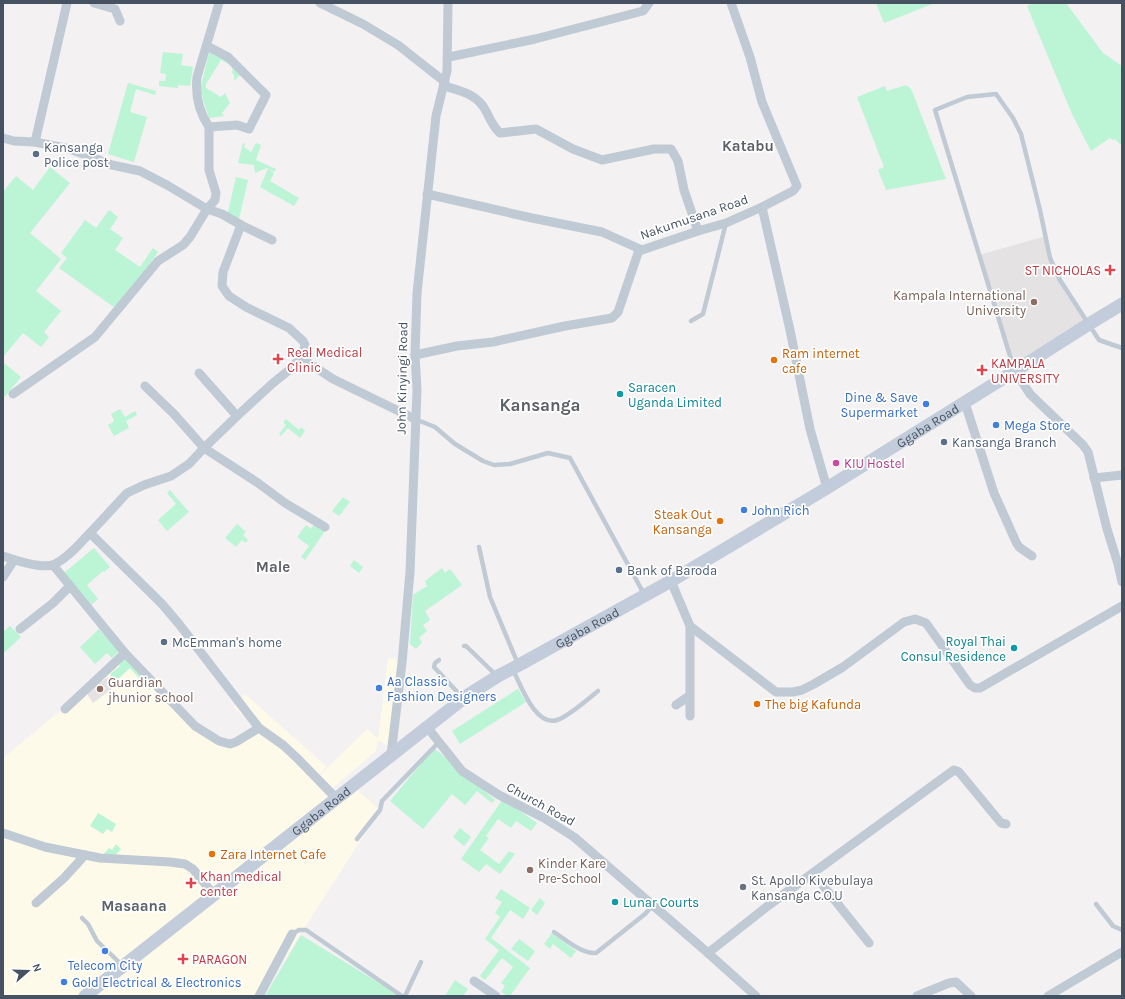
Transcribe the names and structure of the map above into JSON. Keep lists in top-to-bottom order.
{
  "streets": {
    "main road": ["Ggaba Road"],
    "street": ["Nakumusana Road", "John Kinyingi Road", "Church Road"]
  },
  "crossings": [
    ["Nakumusana Road", "John Kinyingi Road"],
    ["Nakumusana Road", "Ggaba Road"],
    ["John Kinyingi Road", "Ggaba Road"],
    ["Ggaba Road", "Church Road"]
  ],
  "districts": [
    "Katabu",
    "Kansanga",
    "Male",
    "Masaana"
  ],
  "places": {
    "other": [
      "Kansanga Police post",
      "Kampala International University",
      "Ram internet cafe",
      "Saracen Uganda Limited",
      "Dine & Save Supermarket",
      "Mega Store",
      "Kansanga Branch",
      "KIU Hostel",
      "John Rich",
      "Steak Out Kansanga",
      "Bank of Baroda",
      "McEmman's home",
      "Royal Thai Consul Residence",
      "Aa Classic Fashion Designers",
      "Guardian jhunior school",
      "The big Kafunda",
      "Zara Internet Cafe",
      "Kinder Kare Pre-School",
      "St. Apollo Kivebulaya Kansanga C.O.U",
      "Lunar Courts",
      "Telecom City",
      "Gold Electrical & Electronics"
    ],
    "health": [
      "ST NICHOLAS",
      "Real Medical Clinic",
      "KAMPALA UNIVERSITY",
      "Khan medical center",
      "PARAGON"
    ]
  },
  "north": "right"
}
